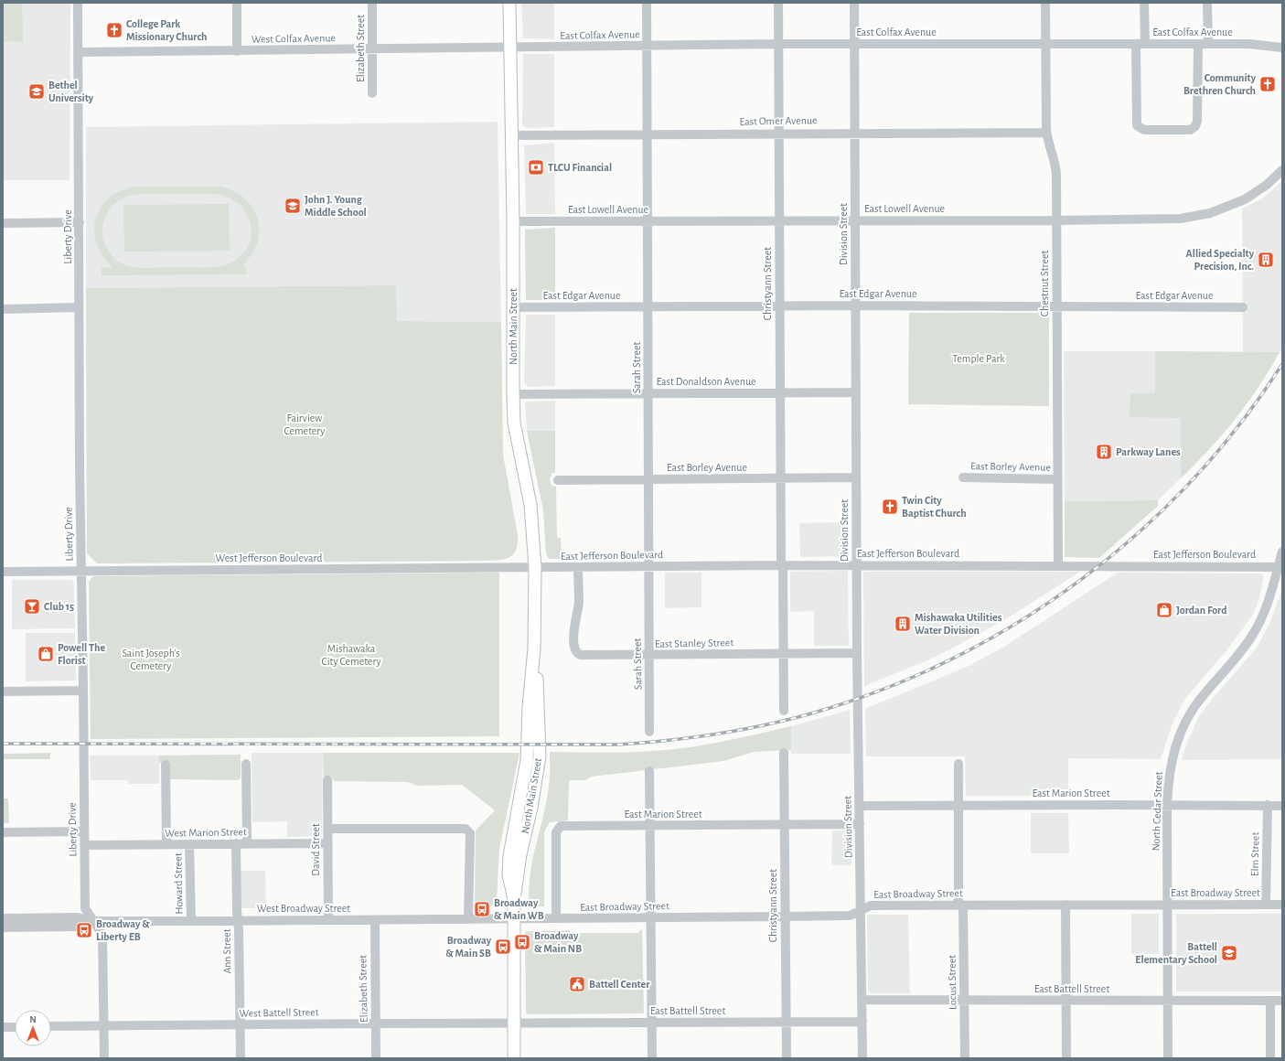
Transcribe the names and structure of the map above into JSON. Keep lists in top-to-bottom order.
{
  "streets": {
    "main road": ["North Main Street"],
    "street": [
      "East Colfax Avenue",
      "West Colfax Avenue",
      "Elizabeth Street",
      "East Omer Avenue",
      "East Lowell Avenue",
      "Division Street",
      "Liberty Drive",
      "Christyann Street",
      "Chestnut Street",
      "East Edgar Avenue",
      "Sarah Street",
      "East Donaldson Avenue",
      "East Borley Avenue",
      "East Jefferson Boulevard",
      "West Jefferson Boulevard",
      "East Stanley Street",
      "East Marion Street",
      "North Cedar Street",
      "West Marion Street",
      "David Street",
      "Elm Street",
      "Howard Street",
      "East Broadway Street",
      "West Broadway Street",
      "Ann Street",
      "Locust Street",
      "East Battell Street",
      "West Battell Street"
    ]
  },
  "crossings": [
    ["East Colfax Avenue", "West Colfax Avenue"],
    ["East Colfax Avenue", "Division Street"],
    ["East Colfax Avenue", "Christyann Street"],
    ["East Colfax Avenue", "Chestnut Street"],
    ["East Colfax Avenue", "North Main Street"],
    ["East Colfax Avenue", "Sarah Street"],
    ["West Colfax Avenue", "Elizabeth Street"],
    ["West Colfax Avenue", "Liberty Drive"],
    ["West Colfax Avenue", "North Main Street"],
    ["Elizabeth Street", "West Broadway Street"],
    ["Elizabeth Street", "West Battell Street"],
    ["East Omer Avenue", "Division Street"],
    ["East Omer Avenue", "Christyann Street"],
    ["East Omer Avenue", "Chestnut Street"],
    ["East Omer Avenue", "North Main Street"],
    ["East Omer Avenue", "Sarah Street"],
    ["East Lowell Avenue", "Division Street"],
    ["East Lowell Avenue", "Christyann Street"],
    ["East Lowell Avenue", "Chestnut Street"],
    ["East Lowell Avenue", "North Main Street"],
    ["East Lowell Avenue", "Sarah Street"],
    ["Division Street", "East Edgar Avenue"],
    ["Division Street", "East Donaldson Avenue"],
    ["Division Street", "East Borley Avenue"],
    ["Division Street", "East Jefferson Boulevard"],
    ["Division Street", "East Stanley Street"],
    ["Division Street", "East Marion Street"],
    ["Division Street", "East Broadway Street"],
    ["Division Street", "East Battell Street"],
    ["Liberty Drive", "West Jefferson Boulevard"],
    ["Liberty Drive", "West Marion Street"],
    ["Liberty Drive", "West Broadway Street"],
    ["Liberty Drive", "West Battell Street"],
    ["Christyann Street", "East Edgar Avenue"],
    ["Christyann Street", "East Donaldson Avenue"],
    ["Christyann Street", "East Borley Avenue"],
    ["Christyann Street", "East Jefferson Boulevard"],
    ["Christyann Street", "East Stanley Street"],
    ["Christyann Street", "East Marion Street"],
    ["Christyann Street", "East Broadway Street"],
    ["Christyann Street", "East Battell Street"],
    ["Chestnut Street", "East Edgar Avenue"],
    ["Chestnut Street", "East Borley Avenue"],
    ["Chestnut Street", "East Jefferson Boulevard"],
    ["East Edgar Avenue", "North Main Street"],
    ["East Edgar Avenue", "Sarah Street"],
    ["North Main Street", "East Donaldson Avenue"],
    ["North Main Street", "East Jefferson Boulevard"],
    ["North Main Street", "West Jefferson Boulevard"],
    ["North Main Street", "East Broadway Street"],
    ["North Main Street", "West Broadway Street"],
    ["North Main Street", "East Battell Street"],
    ["North Main Street", "West Battell Street"],
    ["Sarah Street", "East Donaldson Avenue"],
    ["Sarah Street", "East Borley Avenue"],
    ["Sarah Street", "East Jefferson Boulevard"],
    ["Sarah Street", "East Stanley Street"],
    ["East Jefferson Boulevard", "West Jefferson Boulevard"],
    ["East Jefferson Boulevard", "East Stanley Street"],
    ["East Jefferson Boulevard", "North Cedar Street"],
    ["East Marion Street", "North Cedar Street"],
    ["East Marion Street", "Elm Street"],
    ["East Marion Street", "East Broadway Street"],
    ["East Marion Street", "Locust Street"],
    ["North Cedar Street", "East Broadway Street"],
    ["North Cedar Street", "East Battell Street"],
    ["West Marion Street", "David Street"],
    ["West Marion Street", "Howard Street"],
    ["West Marion Street", "Ann Street"],
    ["David Street", "West Broadway Street"],
    ["Elm Street", "East Broadway Street"],
    ["Howard Street", "West Broadway Street"],
    ["East Broadway Street", "West Broadway Street"],
    ["East Broadway Street", "Locust Street"],
    ["West Broadway Street", "Ann Street"],
    ["Ann Street", "West Battell Street"],
    ["Locust Street", "East Battell Street"],
    ["East Battell Street", "West Battell Street"]
  ],
  "parks": [
    "Temple Park",
    "Fairview Cemetery",
    "Mishawaka City Cemetery",
    "Saint Joseph's Cemetery"
  ],
  "places": {
    "church": ["College Park Missionary Church", "Community Brethren Church", "Twin City Baptist Church"],
    "school or university": ["Bethel University", "John J. Young Middle School", "Battell Elementary School"],
    "bank": ["TLCU Financial"],
    "building": ["Allied Specialty Precision, Inc.", "Parkway Lanes", "Mishawaka Utilities Water Division"],
    "bar": ["Club 15"],
    "shop": ["Jordan Ford", "Powell The Florist"],
    "bus stop": [
      "Broadway & Main WB",
      "Broadway & Liberty EB",
      "Broadway & Main NB",
      "Broadway & Main SB"
    ],
    "public building": ["Battell Center"]
  },
  "north": "top"
}
